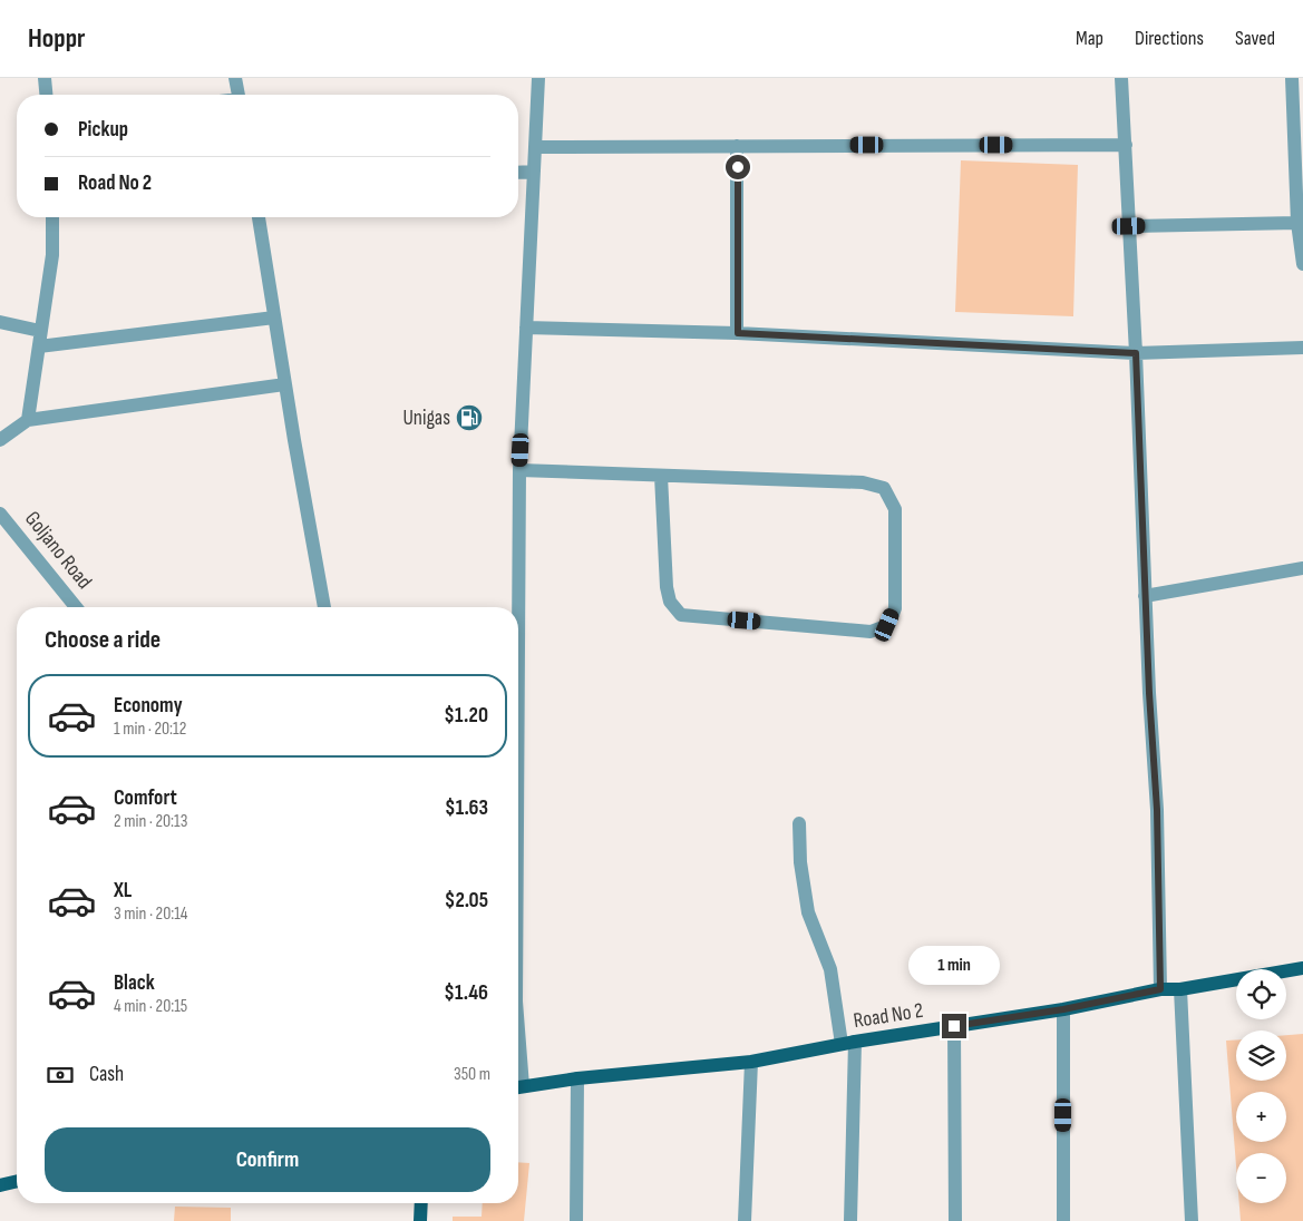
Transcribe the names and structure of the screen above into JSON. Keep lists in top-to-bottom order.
{
  "streets": {
    "main road": ["Road No 2"],
    "street": ["Goljano Road"]
  },
  "places": {
    "fuel station": ["Unigas"]
  },
  "page": {
    "header": "Hoppr",
    "nav": ["Map", "Directions", "Saved"],
    "banner": ["Pickup", "Road No 2"],
    "heading": "Choose a ride",
    "list": [
      {
        "name": "Economy",
        "note": "1 min · 20:12",
        "value": "$1.20"
      },
      {
        "name": "Comfort",
        "note": "2 min · 20:13",
        "value": "$1.63"
      },
      {
        "name": "XL",
        "note": "3 min · 20:14",
        "value": "$2.05"
      },
      {
        "name": "Black",
        "note": "4 min · 20:15",
        "value": "$1.46"
      }
    ],
    "bubble": "1 min",
    "map_buttons": ["+", "−"],
    "pay": ["Cash", "350 m"],
    "buttons": "Confirm"
  }
}
